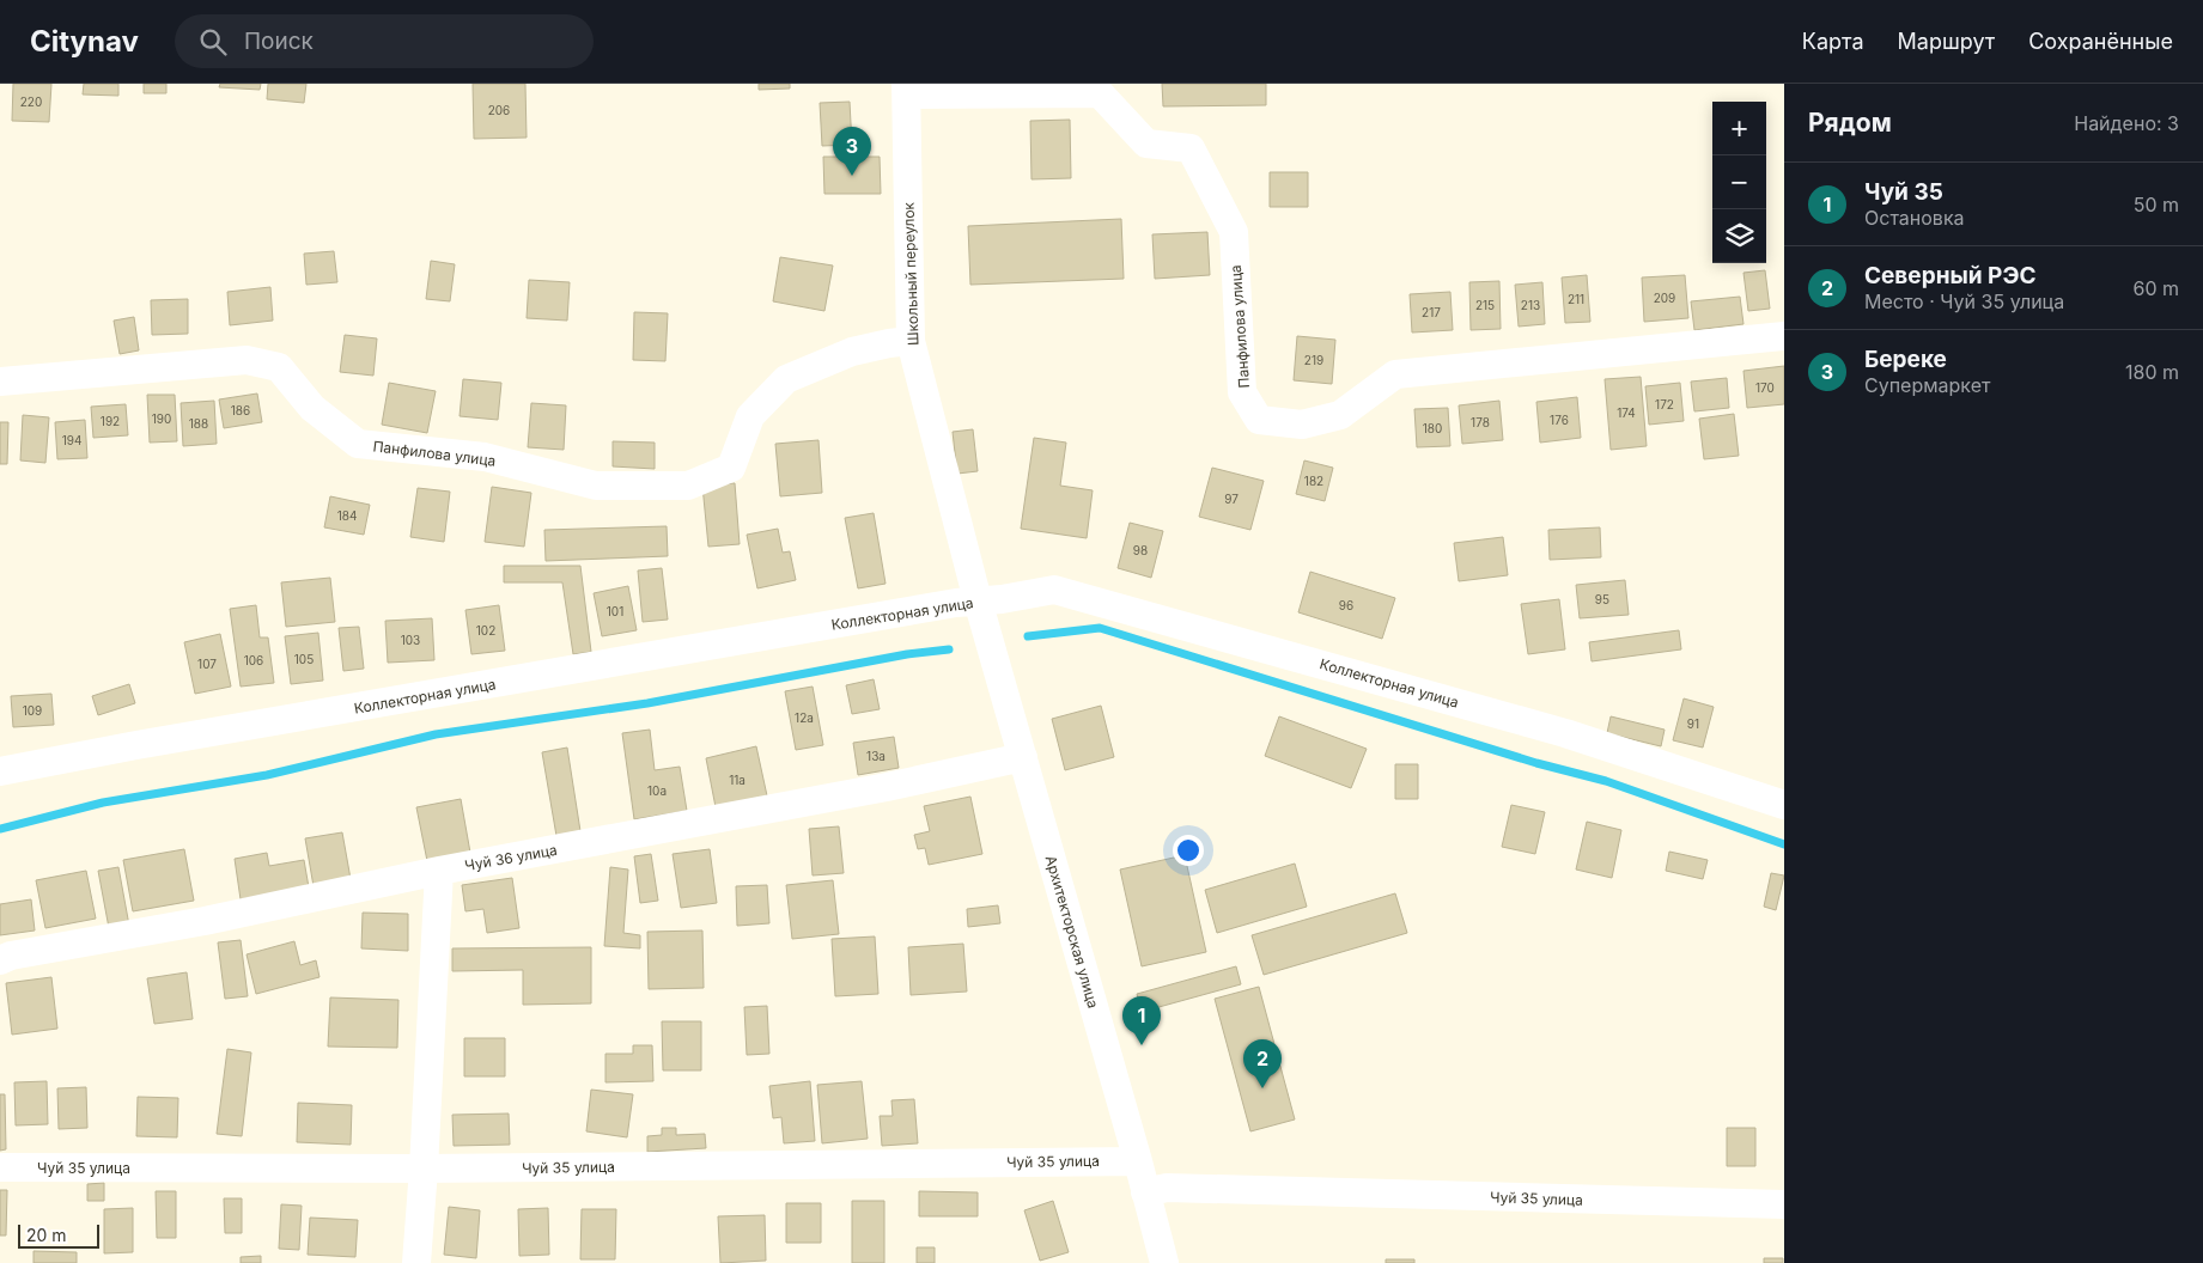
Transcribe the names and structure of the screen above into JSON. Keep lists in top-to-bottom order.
{
  "streets": {
    "street": [
      "Школьный переулок",
      "Панфилова улица",
      "Коллекторная улица",
      "Чуй 36 улица",
      "Архитекторская улица",
      "Чуй 35 улица"
    ]
  },
  "crossings": [
    ["Школьный переулок", "Панфилова улица"],
    ["Школьный переулок", "Коллекторная улица"],
    ["Школьный переулок", "Архитекторская улица"],
    ["Коллекторная улица", "Архитекторская улица"],
    ["Чуй 36 улица", "Архитекторская улица"],
    ["Архитекторская улица", "Чуй 35 улица"]
  ],
  "house_numbers": [
    "220",
    "206",
    "209",
    "211",
    "215",
    "213",
    "217",
    "219",
    "170",
    "172",
    "186",
    "174",
    "190",
    "176",
    "192",
    "178",
    "188",
    "180",
    "194",
    "182",
    "97",
    "184",
    "98",
    "95",
    "96",
    "101",
    "102",
    "103",
    "105",
    "106",
    "107",
    "109",
    "12а",
    "91",
    "13а",
    "11а",
    "10а"
  ],
  "scale_bar": "20 m",
  "page": {
    "header": "Citynav",
    "search": "Поиск",
    "nav": ["Карта", "Маршрут", "Сохранённые"],
    "heading": ["Рядом", "Найдено: 3"],
    "map_buttons": ["+", "−"],
    "pins": ["3", "1", "2"],
    "list": [
      {
        "mark": "1",
        "name": "Чуй 35",
        "note": "Остановка",
        "value": "50 m"
      },
      {
        "mark": "2",
        "name": "Северный РЭС",
        "note": "Место · Чуй 35 улица",
        "value": "60 m"
      },
      {
        "mark": "3",
        "name": "Береке",
        "note": "Супермаркет",
        "value": "180 m"
      }
    ],
    "scale": "20 m"
  }
}
